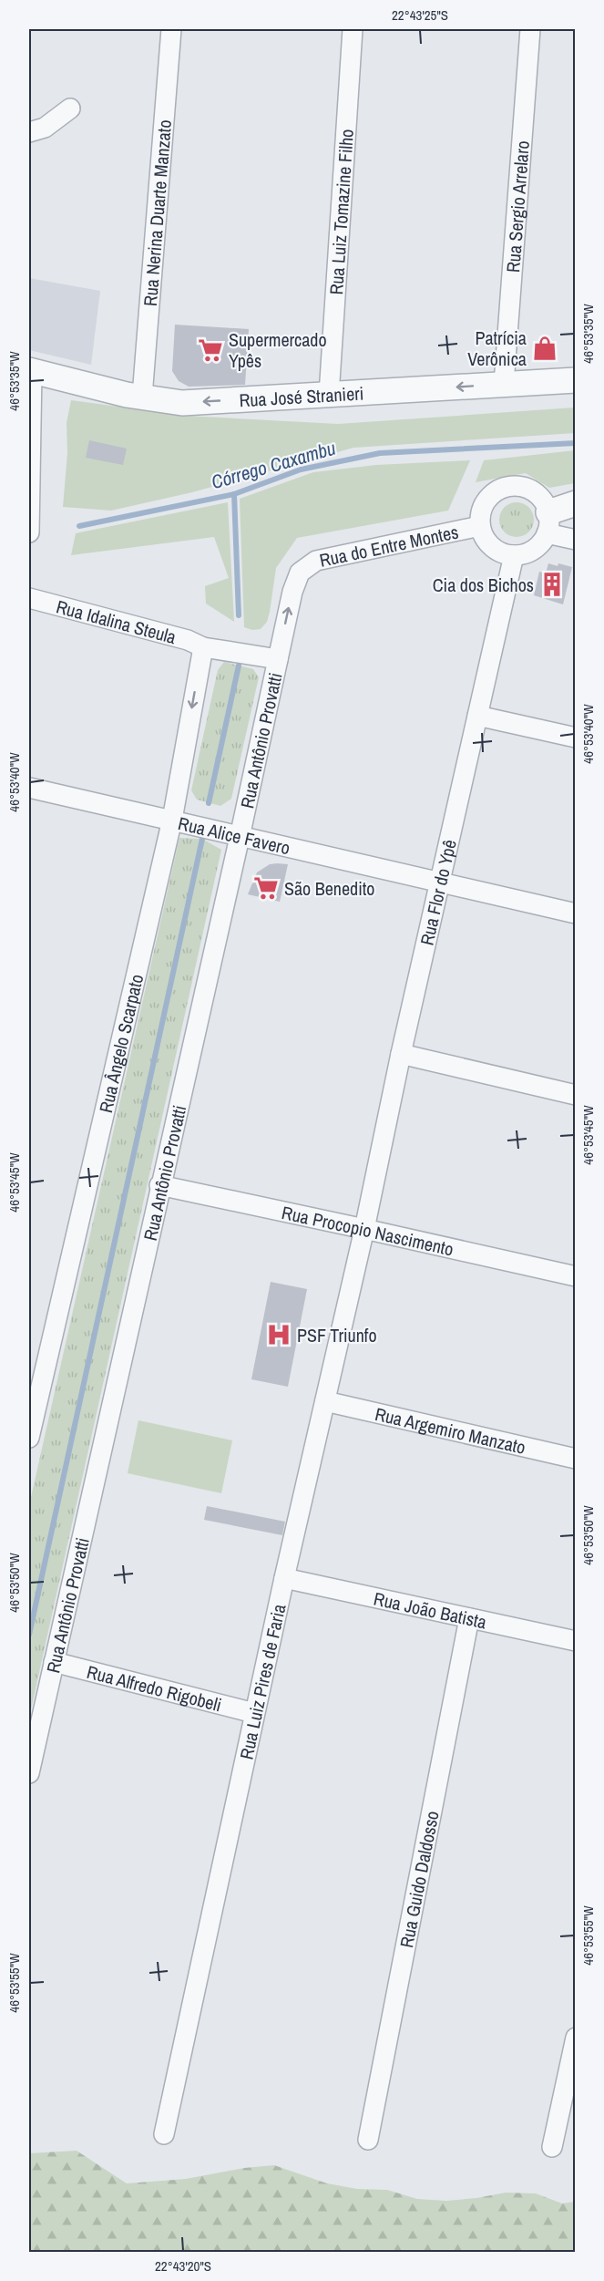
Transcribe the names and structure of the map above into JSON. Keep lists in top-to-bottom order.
{
  "streets": {
    "street": [
      "Rua Sergio Arrelaro",
      "Rua Luiz Tomazine Filho",
      "Rua Nerina Duarte Manzato",
      "Rua José Stranieri",
      "Rua do Entre Montes",
      "Rua Idalina Steula",
      "Rua Antônio Provatti",
      "Rua Alice Favero",
      "Rua Flor do Ypê",
      "Rua Ângelo Scarpato",
      "Rua Procopio Nascimento",
      "Rua Argemiro Manzato",
      "Rua João Batista",
      "Rua Luiz Pires de Faria",
      "Rua Alfredo Rigobeli",
      "Rua Guido Daldosso"
    ]
  },
  "crossings": [
    ["Rua Sergio Arrelaro", "Rua José Stranieri"],
    ["Rua Luiz Tomazine Filho", "Rua José Stranieri"],
    ["Rua Nerina Duarte Manzato", "Rua José Stranieri"],
    ["Rua do Entre Montes", "Rua Antônio Provatti"],
    ["Rua do Entre Montes", "Rua Flor do Ypê"],
    ["Rua Idalina Steula", "Rua Antônio Provatti"],
    ["Rua Idalina Steula", "Rua Ângelo Scarpato"],
    ["Rua Antônio Provatti", "Rua Alice Favero"],
    ["Rua Antônio Provatti", "Rua Procopio Nascimento"],
    ["Rua Antônio Provatti", "Rua Alfredo Rigobeli"],
    ["Rua Alice Favero", "Rua Flor do Ypê"],
    ["Rua Alice Favero", "Rua Ângelo Scarpato"],
    ["Rua Flor do Ypê", "Rua Procopio Nascimento"],
    ["Rua Flor do Ypê", "Rua Luiz Pires de Faria"],
    ["Rua Procopio Nascimento", "Rua Luiz Pires de Faria"],
    ["Rua Argemiro Manzato", "Rua Luiz Pires de Faria"],
    ["Rua João Batista", "Rua Luiz Pires de Faria"],
    ["Rua João Batista", "Rua Guido Daldosso"],
    ["Rua Luiz Pires de Faria", "Rua Alfredo Rigobeli"]
  ],
  "one_way": ["Rua José Stranieri"],
  "water": ["Córrego Caxambu"],
  "places": {
    "shop": ["Patrícia Verônica"],
    "supermarket": ["Supermercado Ypês", "São Benedito"],
    "building": ["Cia dos Bichos"],
    "hospital": ["PSF Triunfo"]
  },
  "coordinates": [
    "22°43'25\"S",
    "46°53'35\"W",
    "46°53'40\"W",
    "46°53'45\"W",
    "46°53'50\"W",
    "46°53'55\"W",
    "22°43'20\"S"
  ]
}
